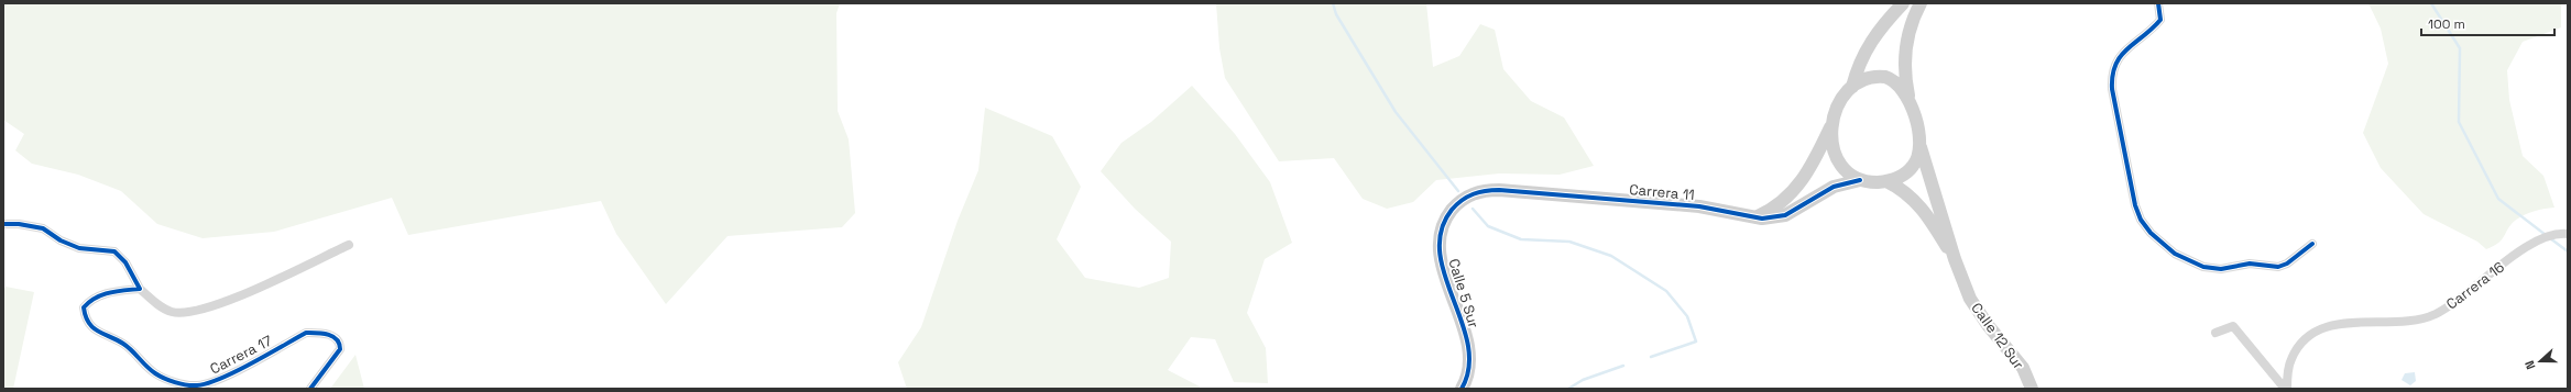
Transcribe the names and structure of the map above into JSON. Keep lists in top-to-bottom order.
{
  "streets": {
    "main road": ["Carrera 11", "Calle 5 Sur", "Calle 12 Sur"],
    "street": ["Carrera 16", "Carrera 17"]
  },
  "crossings": [
    ["Carrera 11", "Calle 5 Sur"],
    ["Carrera 11", "Calle 12 Sur"]
  ],
  "scale_bar": "100 m",
  "north": "left"
}
